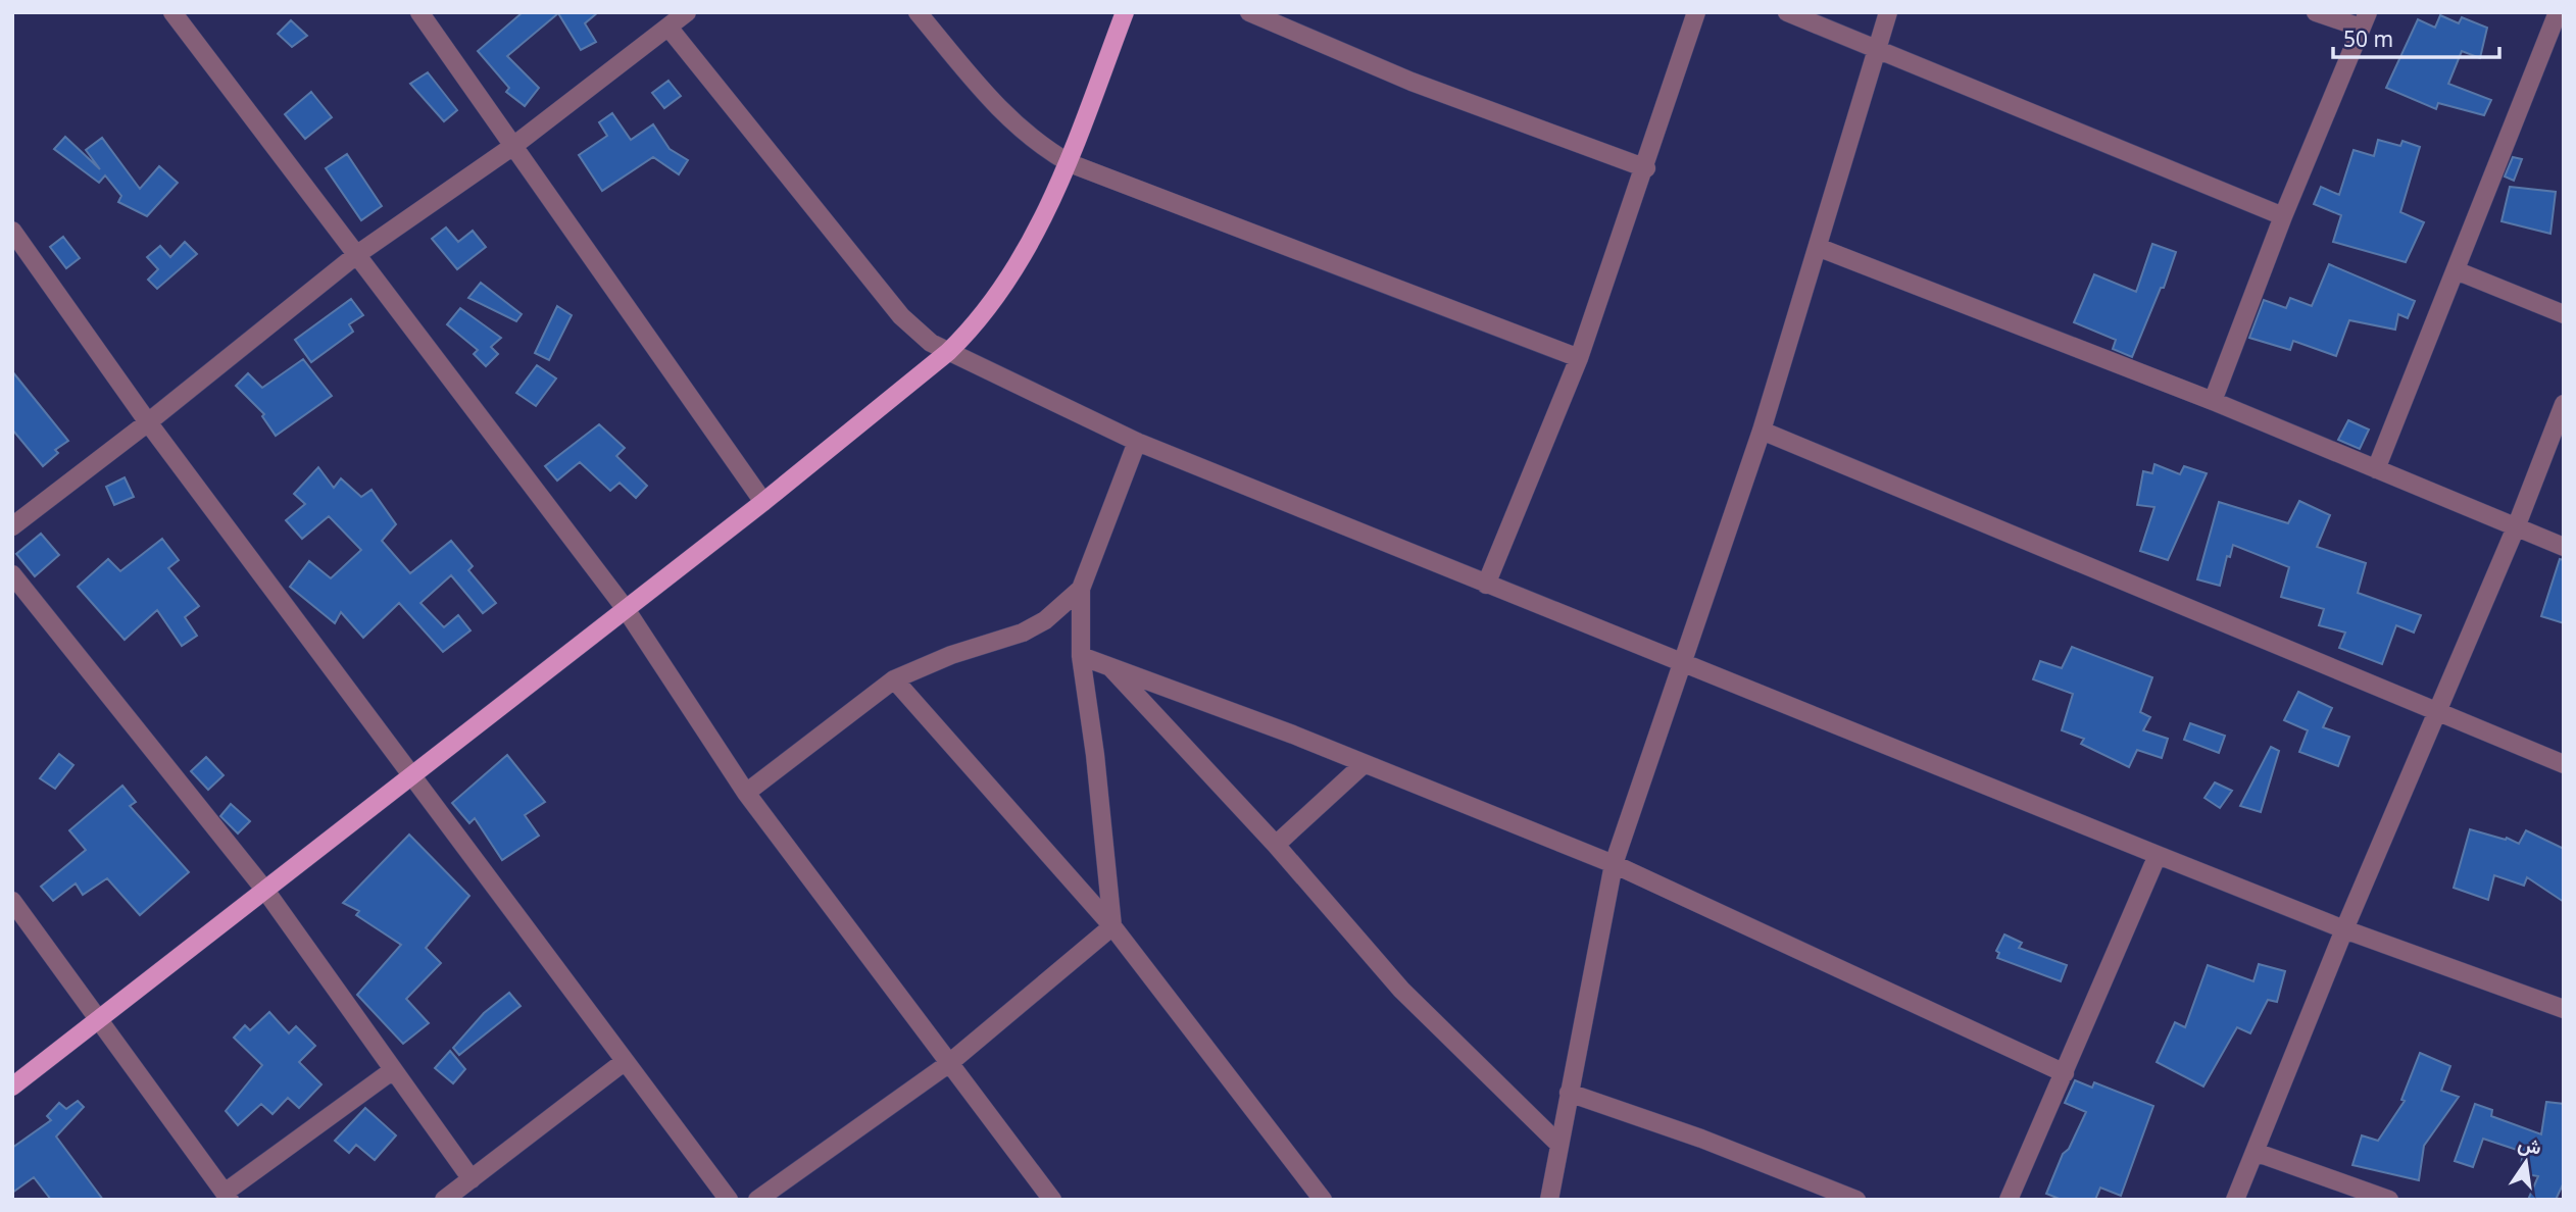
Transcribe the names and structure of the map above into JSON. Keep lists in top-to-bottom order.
{
  "scale_bar": "50 m",
  "north": "top"
}
